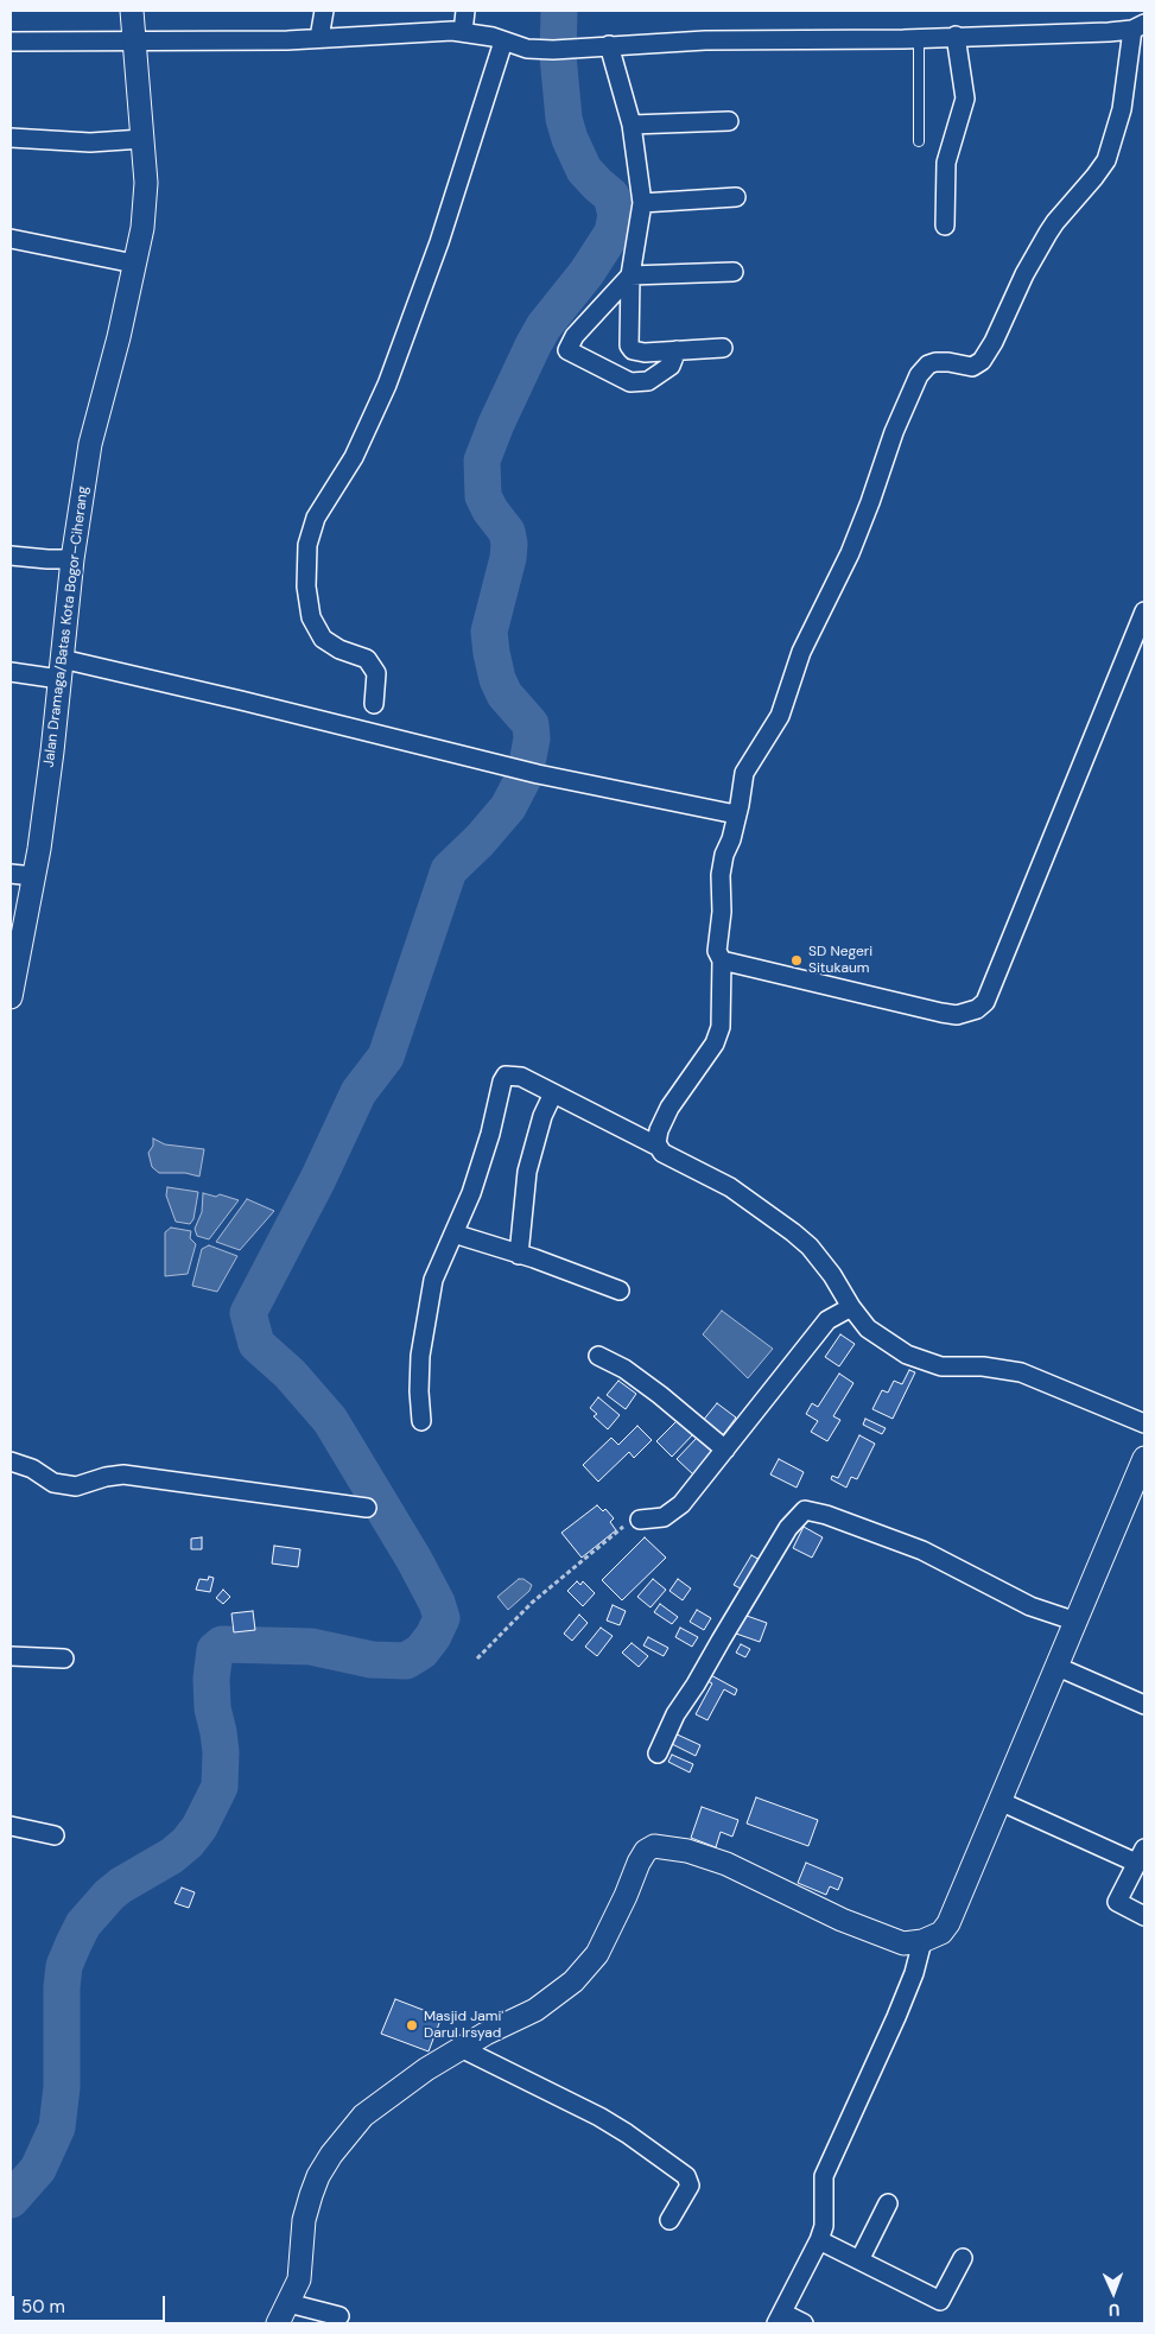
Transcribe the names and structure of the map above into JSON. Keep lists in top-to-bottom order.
{
  "streets": {
    "street": ["Jalan Dramaga/Batas Kota Bogor–Ciherang"]
  },
  "places": ["SD Negeri Situkaum", "Masjid Jami' Darul Irsyad"],
  "scale_bar": "50 m",
  "north": "bottom"
}
